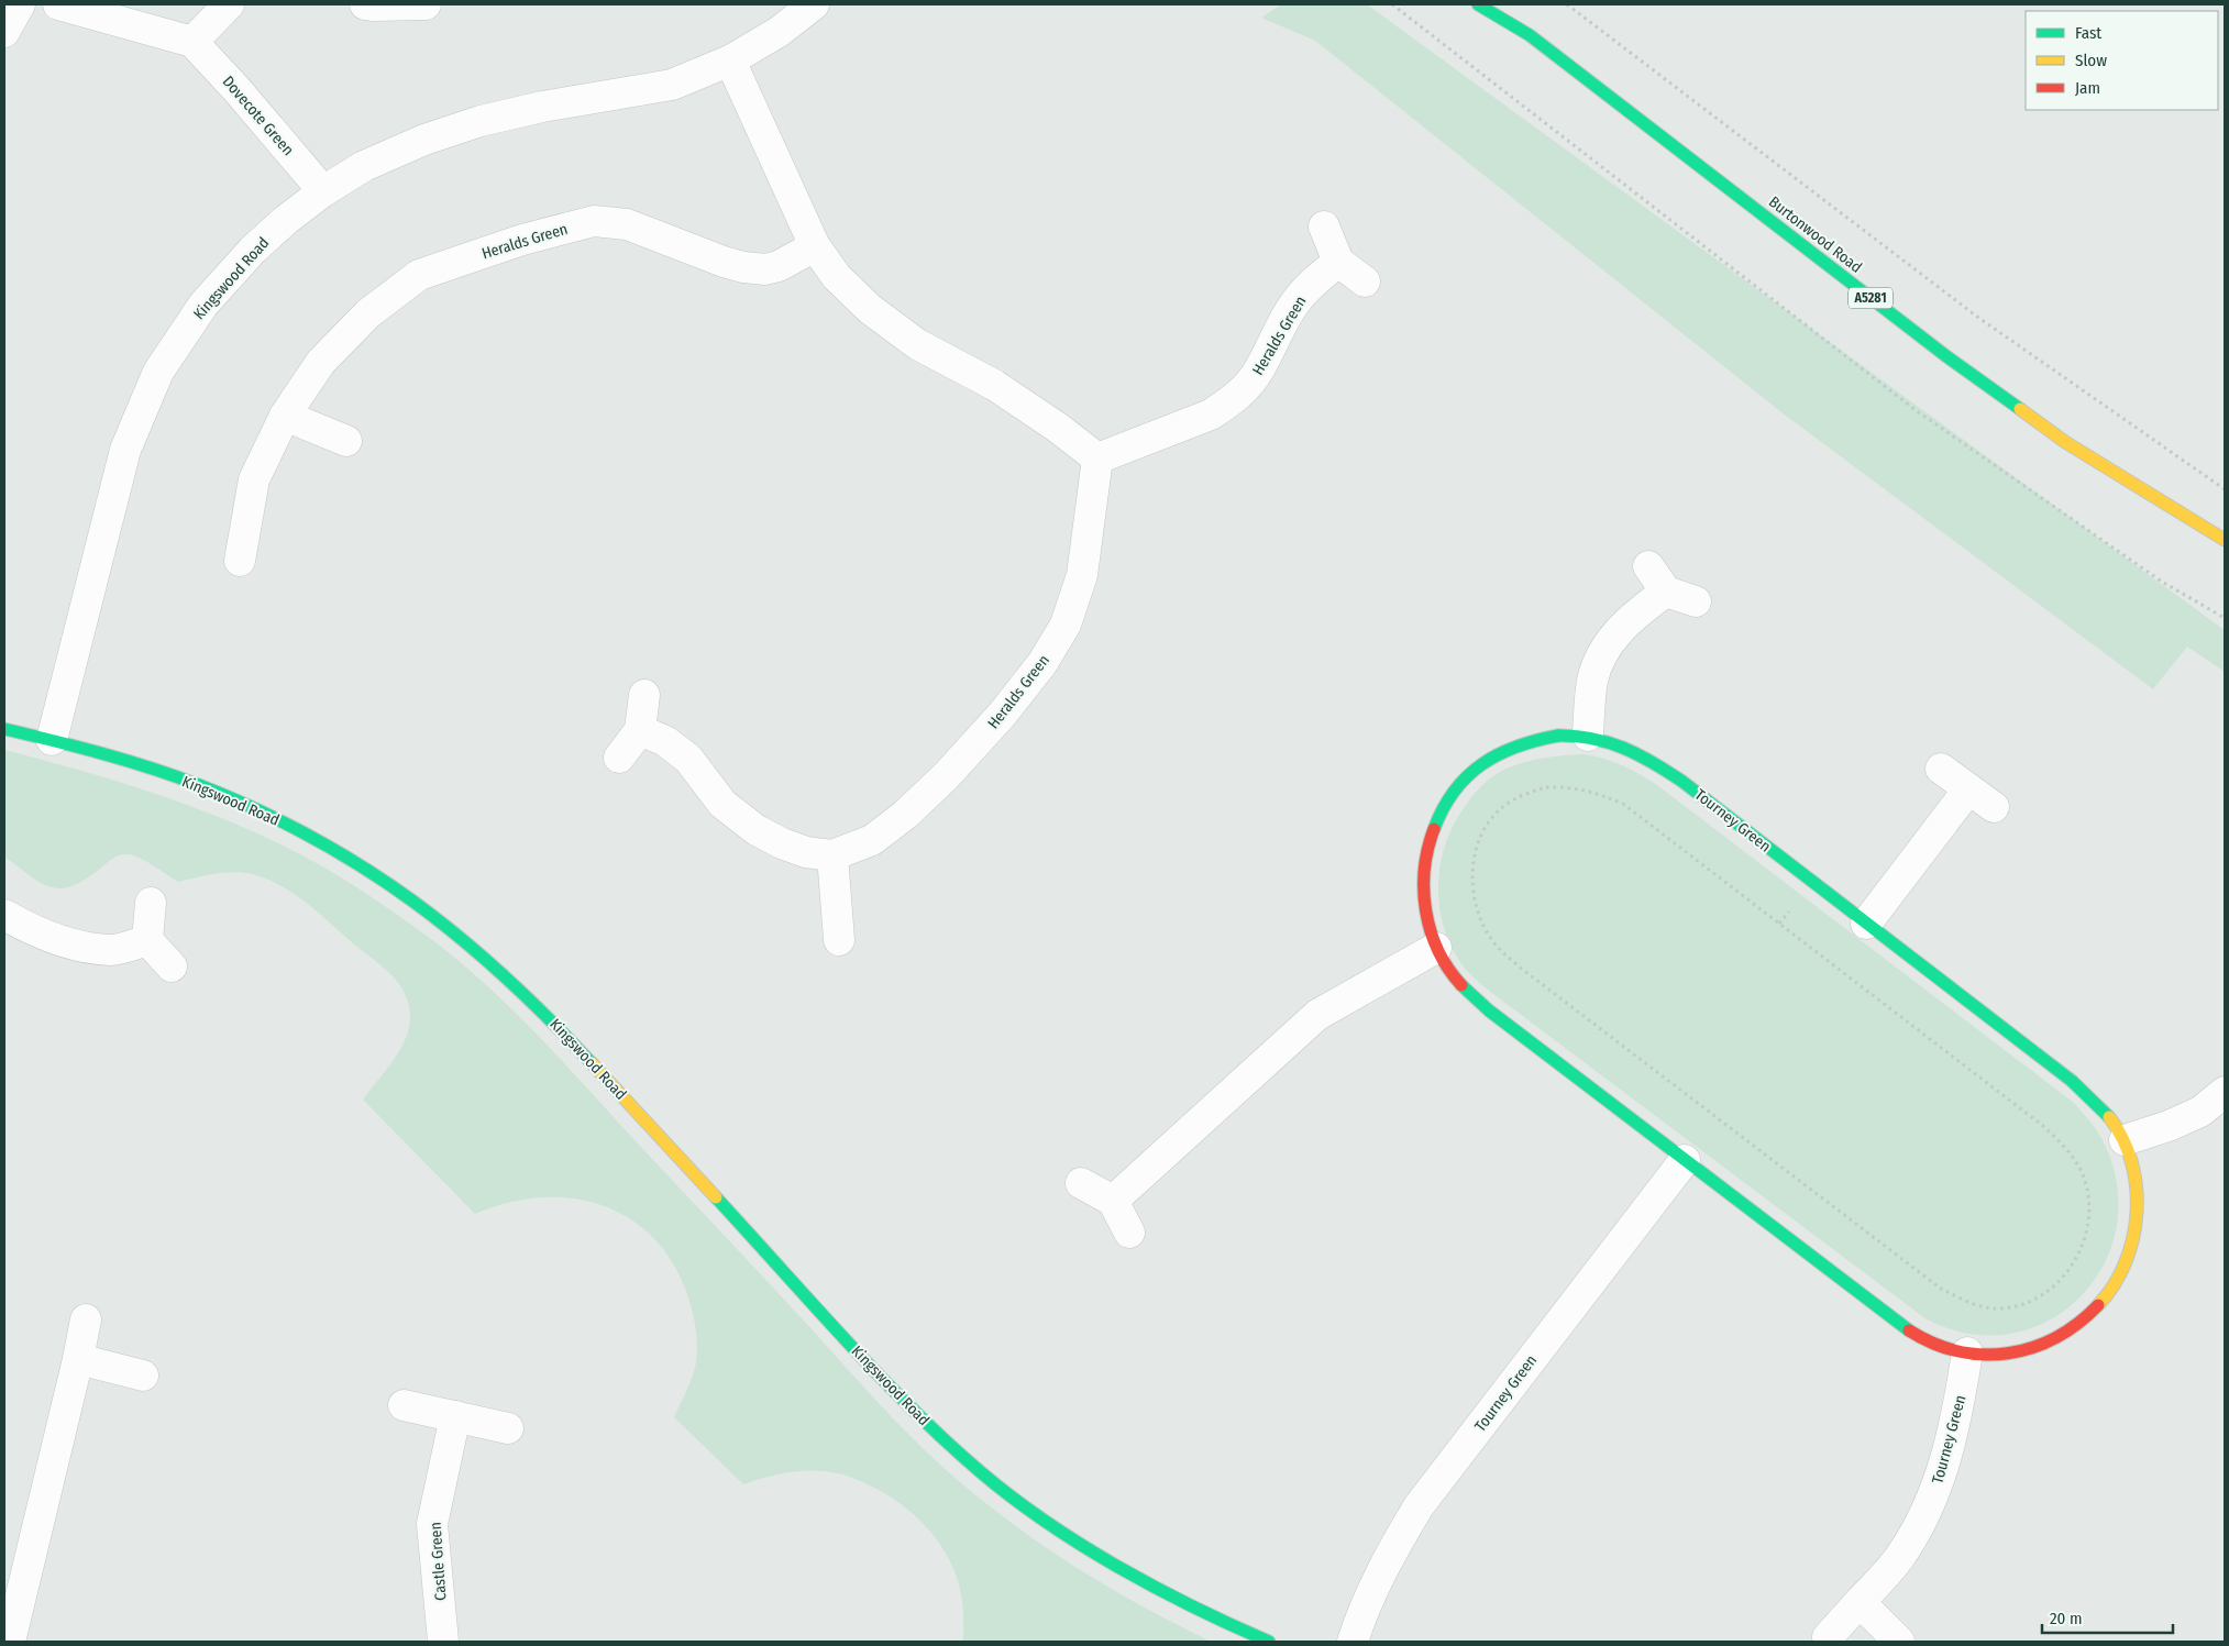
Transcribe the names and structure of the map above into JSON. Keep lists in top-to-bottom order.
{
  "streets": {
    "street": [
      "Dovecote Green",
      "Burtonwood Road",
      "Heralds Green",
      "Kingswood Road",
      "A5281",
      "Tourney Green",
      "Castle Green"
    ]
  },
  "crossings": [
    ["Dovecote Green", "Kingswood Road"]
  ],
  "legend": ["Fast", "Slow", "Jam"],
  "scale_bar": "20 m"
}
